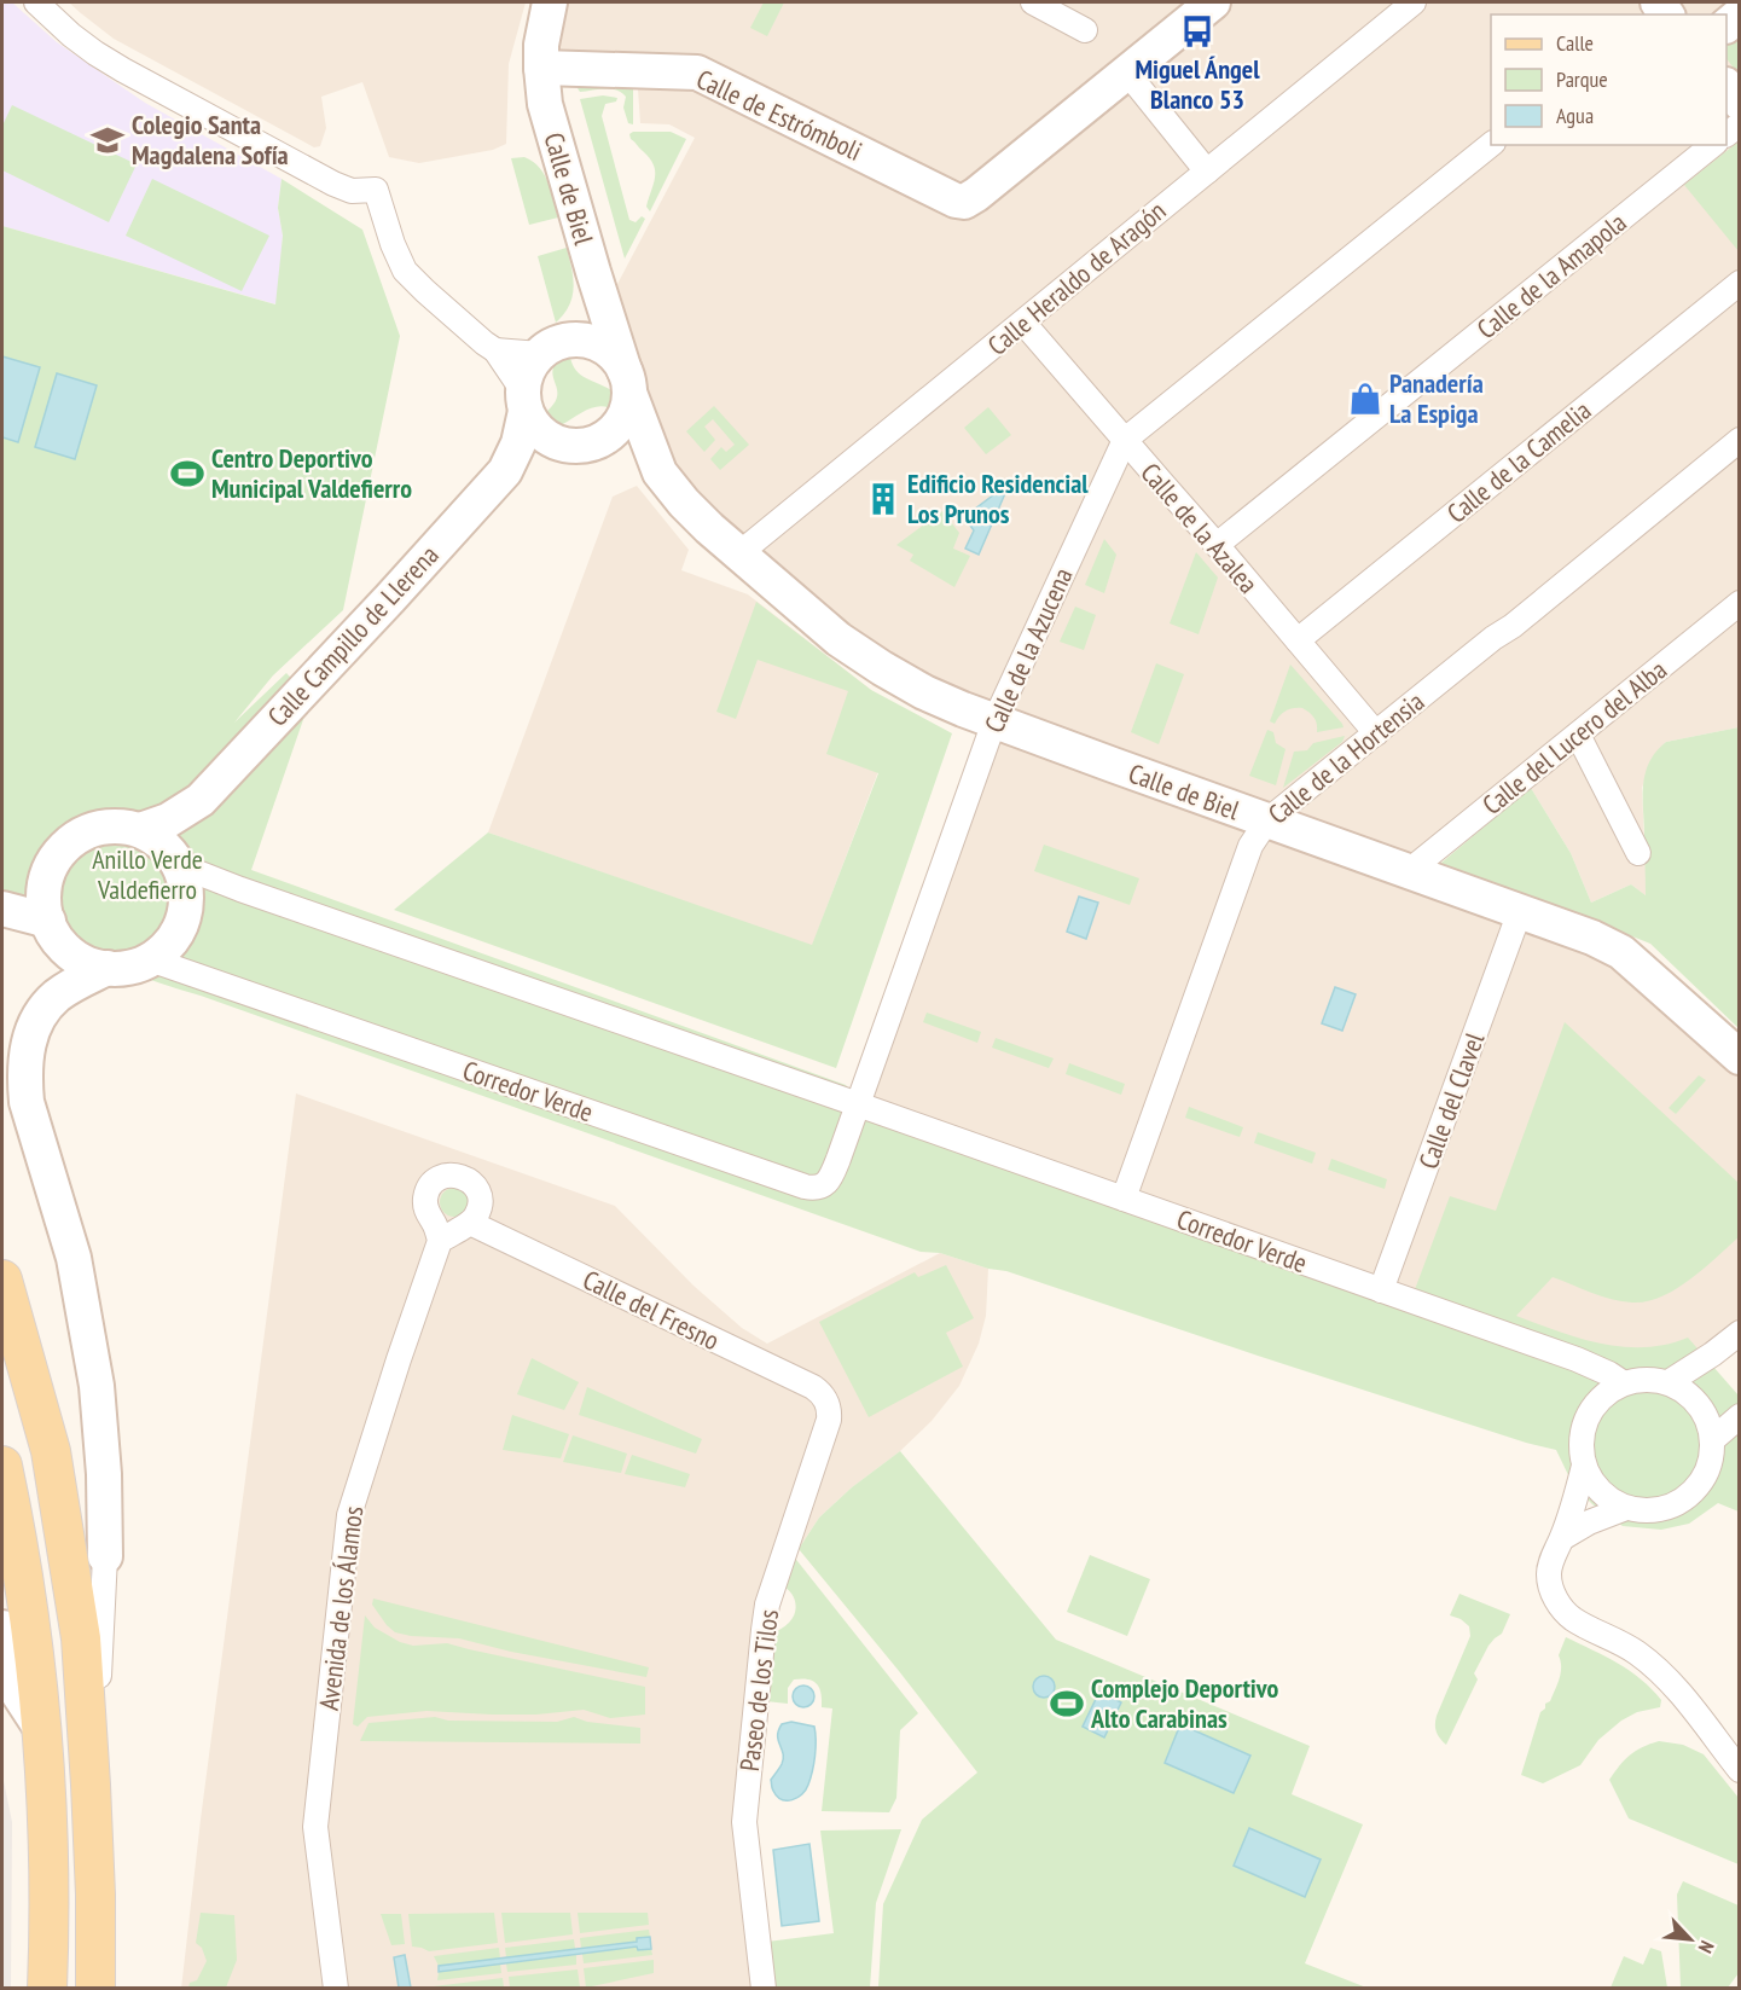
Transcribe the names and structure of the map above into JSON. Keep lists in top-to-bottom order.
{
  "streets": {
    "street": [
      "Calle de Estrómboli",
      "Calle de Biel",
      "Calle de la Amapola",
      "Calle Heraldo de Aragón",
      "Calle de la Camelia",
      "Calle de la Azalea",
      "Calle Campillo de Llerena",
      "Calle de la Azucena",
      "Calle del Lucero del Alba",
      "Calle de la Hortensia",
      "Corredor Verde",
      "Calle del Clavel",
      "Calle del Fresno",
      "Avenida de los Álamos",
      "Paseo de los Tilos"
    ]
  },
  "crossings": [
    ["Calle de Estrómboli", "Calle de Biel"],
    ["Calle de Biel", "Calle Heraldo de Aragón"],
    ["Calle de Biel", "Calle Campillo de Llerena"],
    ["Calle de Biel", "Calle de la Azucena"],
    ["Calle de Biel", "Calle del Lucero del Alba"],
    ["Calle de Biel", "Calle de la Hortensia"],
    ["Calle de Biel", "Calle del Clavel"],
    ["Calle de la Amapola", "Calle de la Azalea"],
    ["Calle Heraldo de Aragón", "Calle de la Azalea"],
    ["Calle de la Camelia", "Calle de la Azalea"],
    ["Calle de la Azalea", "Calle de la Azucena"],
    ["Calle de la Azalea", "Calle de la Hortensia"],
    ["Calle Campillo de Llerena", "Corredor Verde"],
    ["Calle de la Azucena", "Corredor Verde"],
    ["Calle de la Hortensia", "Corredor Verde"],
    ["Corredor Verde", "Calle del Clavel"],
    ["Calle del Fresno", "Avenida de los Álamos"],
    ["Calle del Fresno", "Paseo de los Tilos"]
  ],
  "parks": ["Anillo Verde Valdefierro"],
  "places": {
    "bus stop": ["Miguel Ángel Blanco 53"],
    "school or university": ["Colegio Santa Magdalena Sofía"],
    "shop": ["Panadería La Espiga"],
    "sports": ["Centro Deportivo Municipal Valdefierro", "Complejo Deportivo Alto Carabinas"],
    "building": ["Edificio Residencial Los Prunos"]
  },
  "legend": ["Calle", "Parque", "Agua"],
  "north": "bottom right"
}
